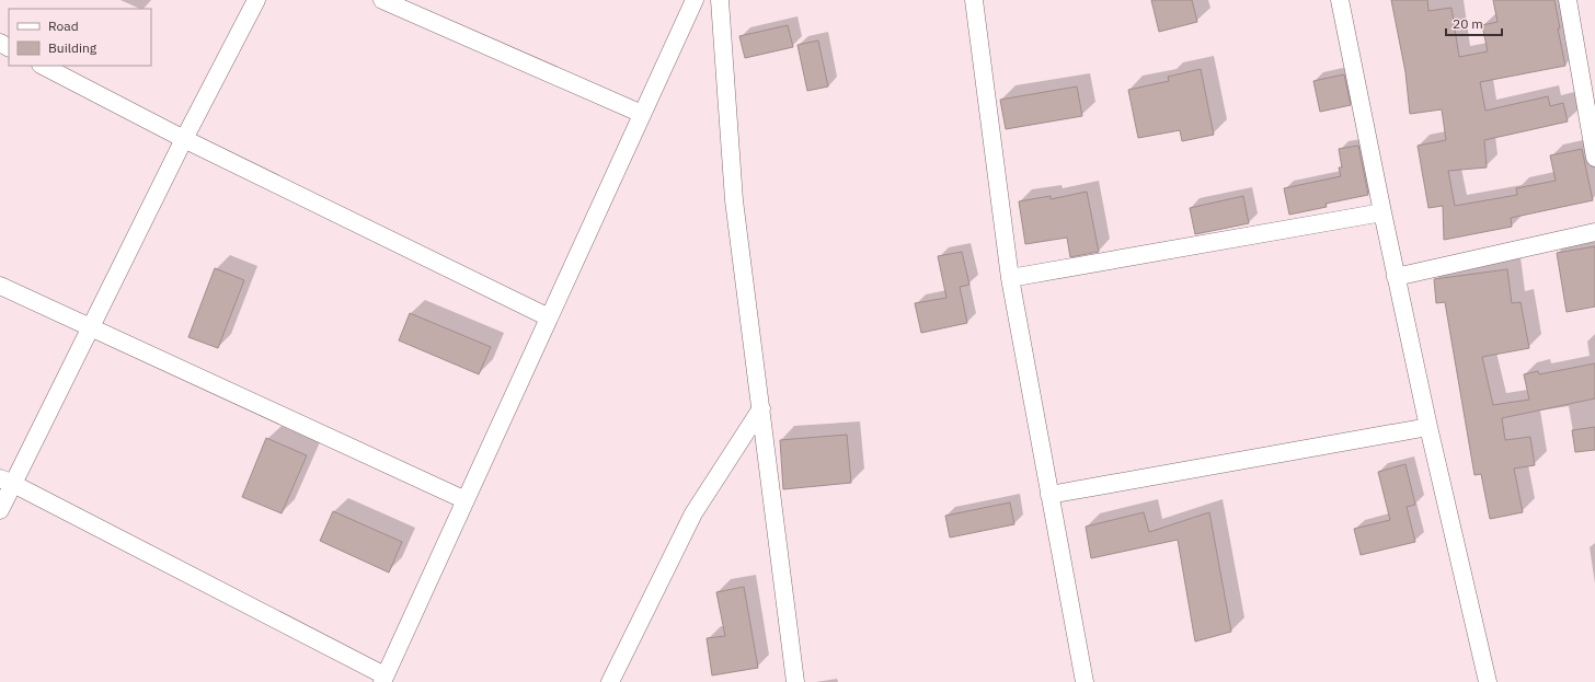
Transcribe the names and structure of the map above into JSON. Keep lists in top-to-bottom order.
{
  "legend": ["Road", "Building"],
  "scale_bar": "20 m"
}
